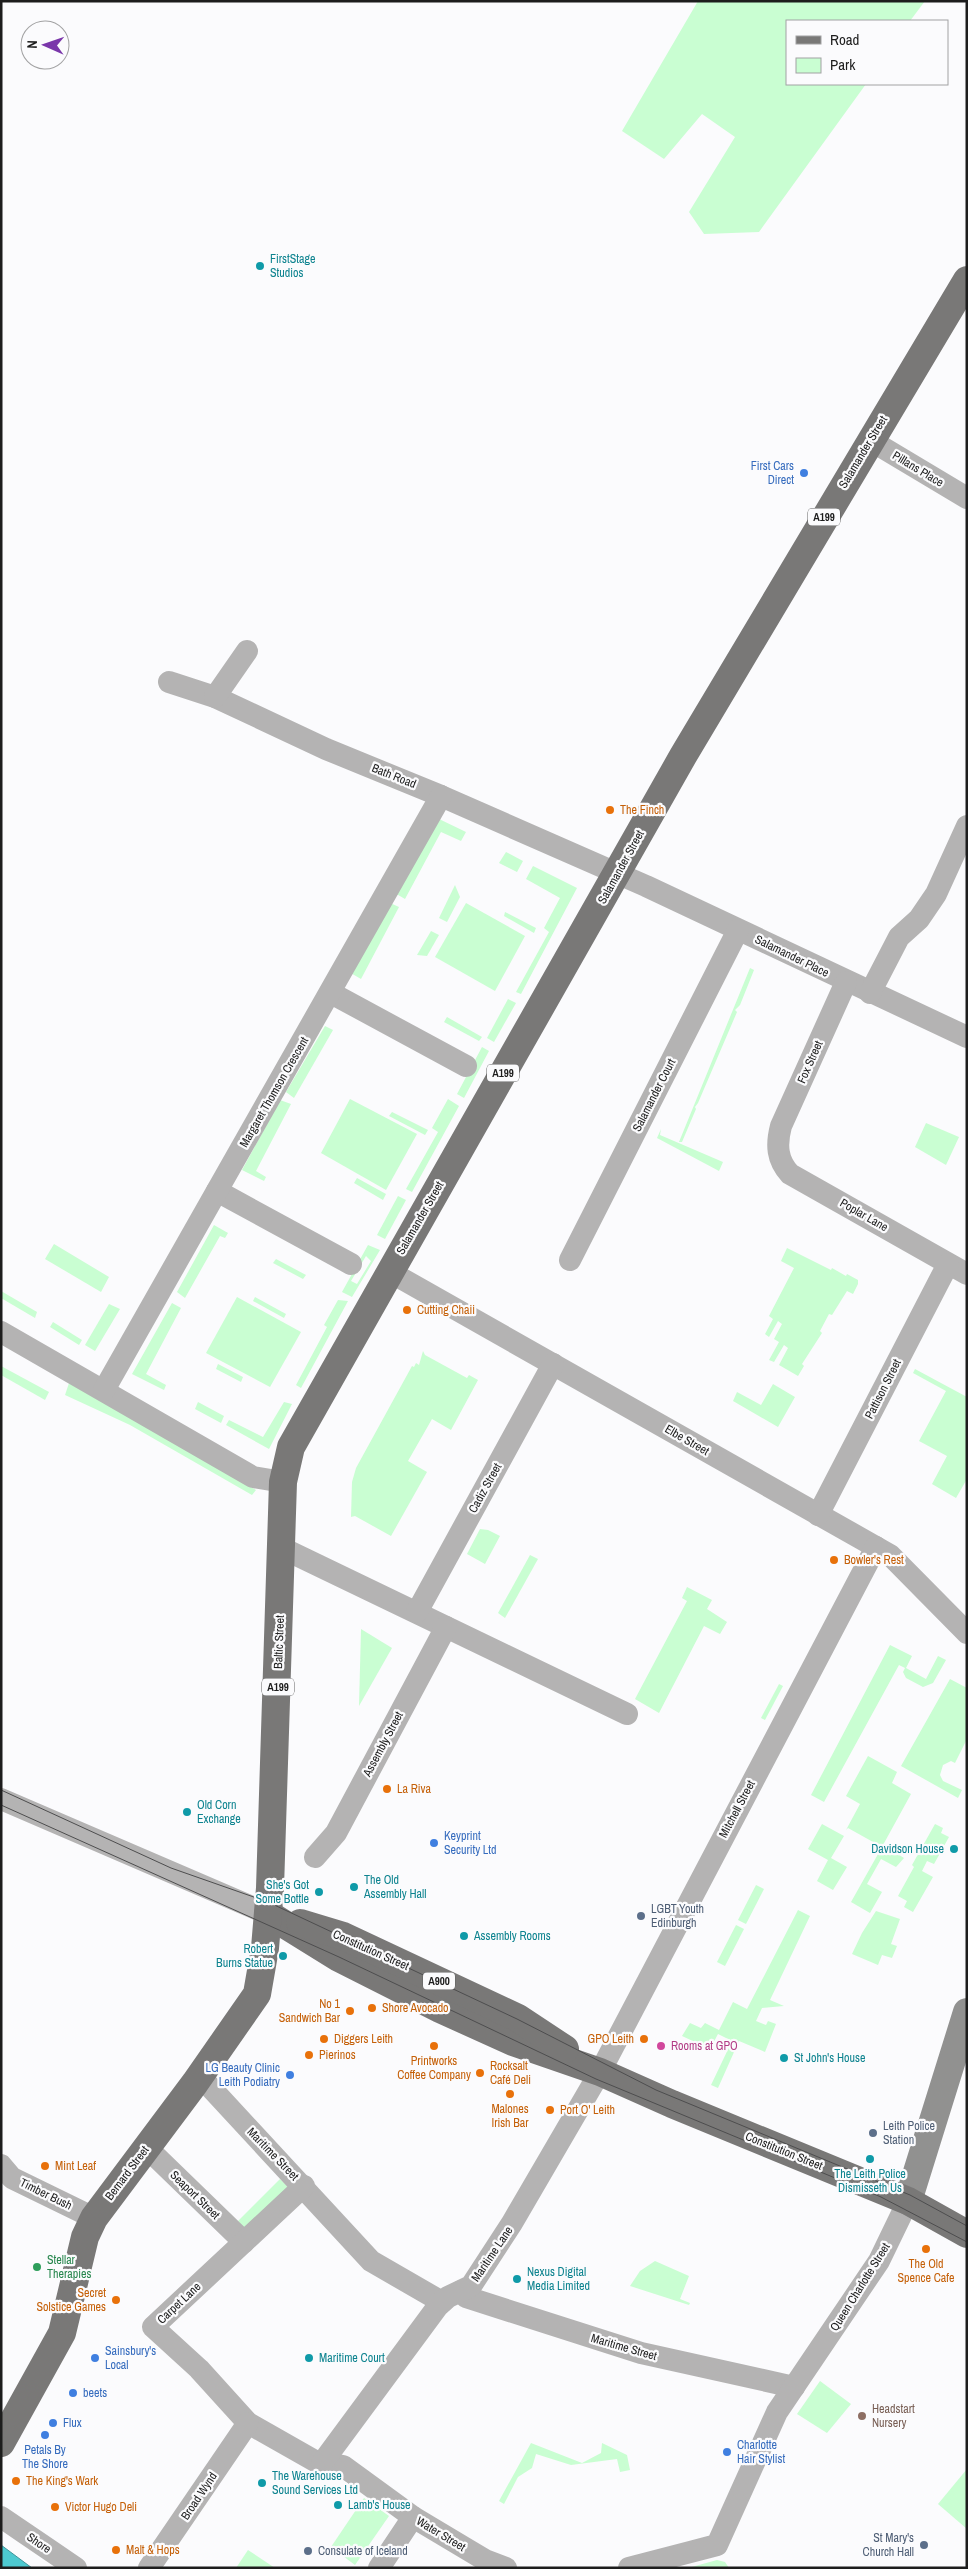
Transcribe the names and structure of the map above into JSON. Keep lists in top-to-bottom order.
{
  "streets": {
    "main road": [
      "Salamander Street",
      "A199",
      "Baltic Street",
      "Constitution Street",
      "A900",
      "Bernard Street"
    ],
    "street": [
      "Pillans Place",
      "Bath Road",
      "Salamander Place",
      "Fox Street",
      "Margaret Thomson Crescent",
      "Salamander Court",
      "Poplar Lane",
      "Pattison Street",
      "Elbe Street",
      "Cadiz Street",
      "Assembly Street",
      "Mitchell Street",
      "Maritime Street",
      "Timber Bush",
      "Seaport Street",
      "Maritime Lane",
      "Queen Charlotte Street",
      "Carpet Lane",
      "Broad Wynd",
      "Water Street",
      "Shore"
    ]
  },
  "crossings": [
    ["Salamander Street", "Pillans Place"],
    ["Salamander Street", "Bath Road"],
    ["Salamander Street", "Salamander Place"],
    ["Salamander Street", "Elbe Street"],
    ["Salamander Street", "Baltic Street"],
    ["Bath Road", "Salamander Place"],
    ["Bath Road", "Margaret Thomson Crescent"],
    ["Salamander Place", "Fox Street"],
    ["Salamander Place", "Salamander Court"],
    ["Fox Street", "Poplar Lane"],
    ["Poplar Lane", "Pattison Street"],
    ["Pattison Street", "Elbe Street"],
    ["Elbe Street", "Cadiz Street"],
    ["Elbe Street", "Mitchell Street"],
    ["Baltic Street", "Constitution Street"],
    ["Baltic Street", "Bernard Street"],
    ["Mitchell Street", "Constitution Street"],
    ["Mitchell Street", "Maritime Lane"],
    ["Constitution Street", "Bernard Street"],
    ["Constitution Street", "Maritime Lane"],
    ["Constitution Street", "Queen Charlotte Street"],
    ["Maritime Street", "Bernard Street"],
    ["Maritime Street", "Maritime Lane"],
    ["Maritime Street", "Queen Charlotte Street"],
    ["Maritime Street", "Carpet Lane"],
    ["Bernard Street", "Timber Bush"],
    ["Bernard Street", "Seaport Street"],
    ["Seaport Street", "Carpet Lane"],
    ["Maritime Lane", "Water Street"],
    ["Carpet Lane", "Broad Wynd"],
    ["Carpet Lane", "Water Street"],
    ["Broad Wynd", "Water Street"]
  ],
  "places": [
    "FirstStage Studios",
    "First Cars Direct",
    "The Finch",
    "Cutting Chaii",
    "Bowler's Rest",
    "La Riva",
    "Old Corn Exchange",
    "Keyprint Security Ltd",
    "Davidson House",
    "The Old Assembly Hall",
    "She's Got Some Bottle",
    "LGBT Youth Edinburgh",
    "Assembly Rooms",
    "Robert Burns Statue",
    "Shore Avocado",
    "No 1 Sandwich Bar",
    "Diggers Leith",
    "GPO Leith",
    "Printworks Coffee Company",
    "Rooms at GPO",
    "Pierinos",
    "St John's House",
    "Rocksalt Café Deli",
    "LG Beauty Clinic Leith Podiatry",
    "Malones Irish Bar",
    "Port O' Leith",
    "Leith Police Station",
    "The Leith Police Dismisseth Us",
    "Mint Leaf",
    "The Old Spence Cafe",
    "Stellar Therapies",
    "Nexus Digital Media Limited",
    "Secret Solstice Games",
    "Sainsbury's Local",
    "Maritime Court",
    "beets",
    "Headstart Nursery",
    "Flux",
    "Petals By The Shore",
    "Charlotte Hair Stylist",
    "The King's Wark",
    "The Warehouse Sound Services Ltd",
    "Lamb's House",
    "Victor Hugo Deli",
    "St Mary's Church Hall",
    "Malt & Hops",
    "Consulate of Iceland"
  ],
  "legend": ["Road", "Park"],
  "north": "left"
}
